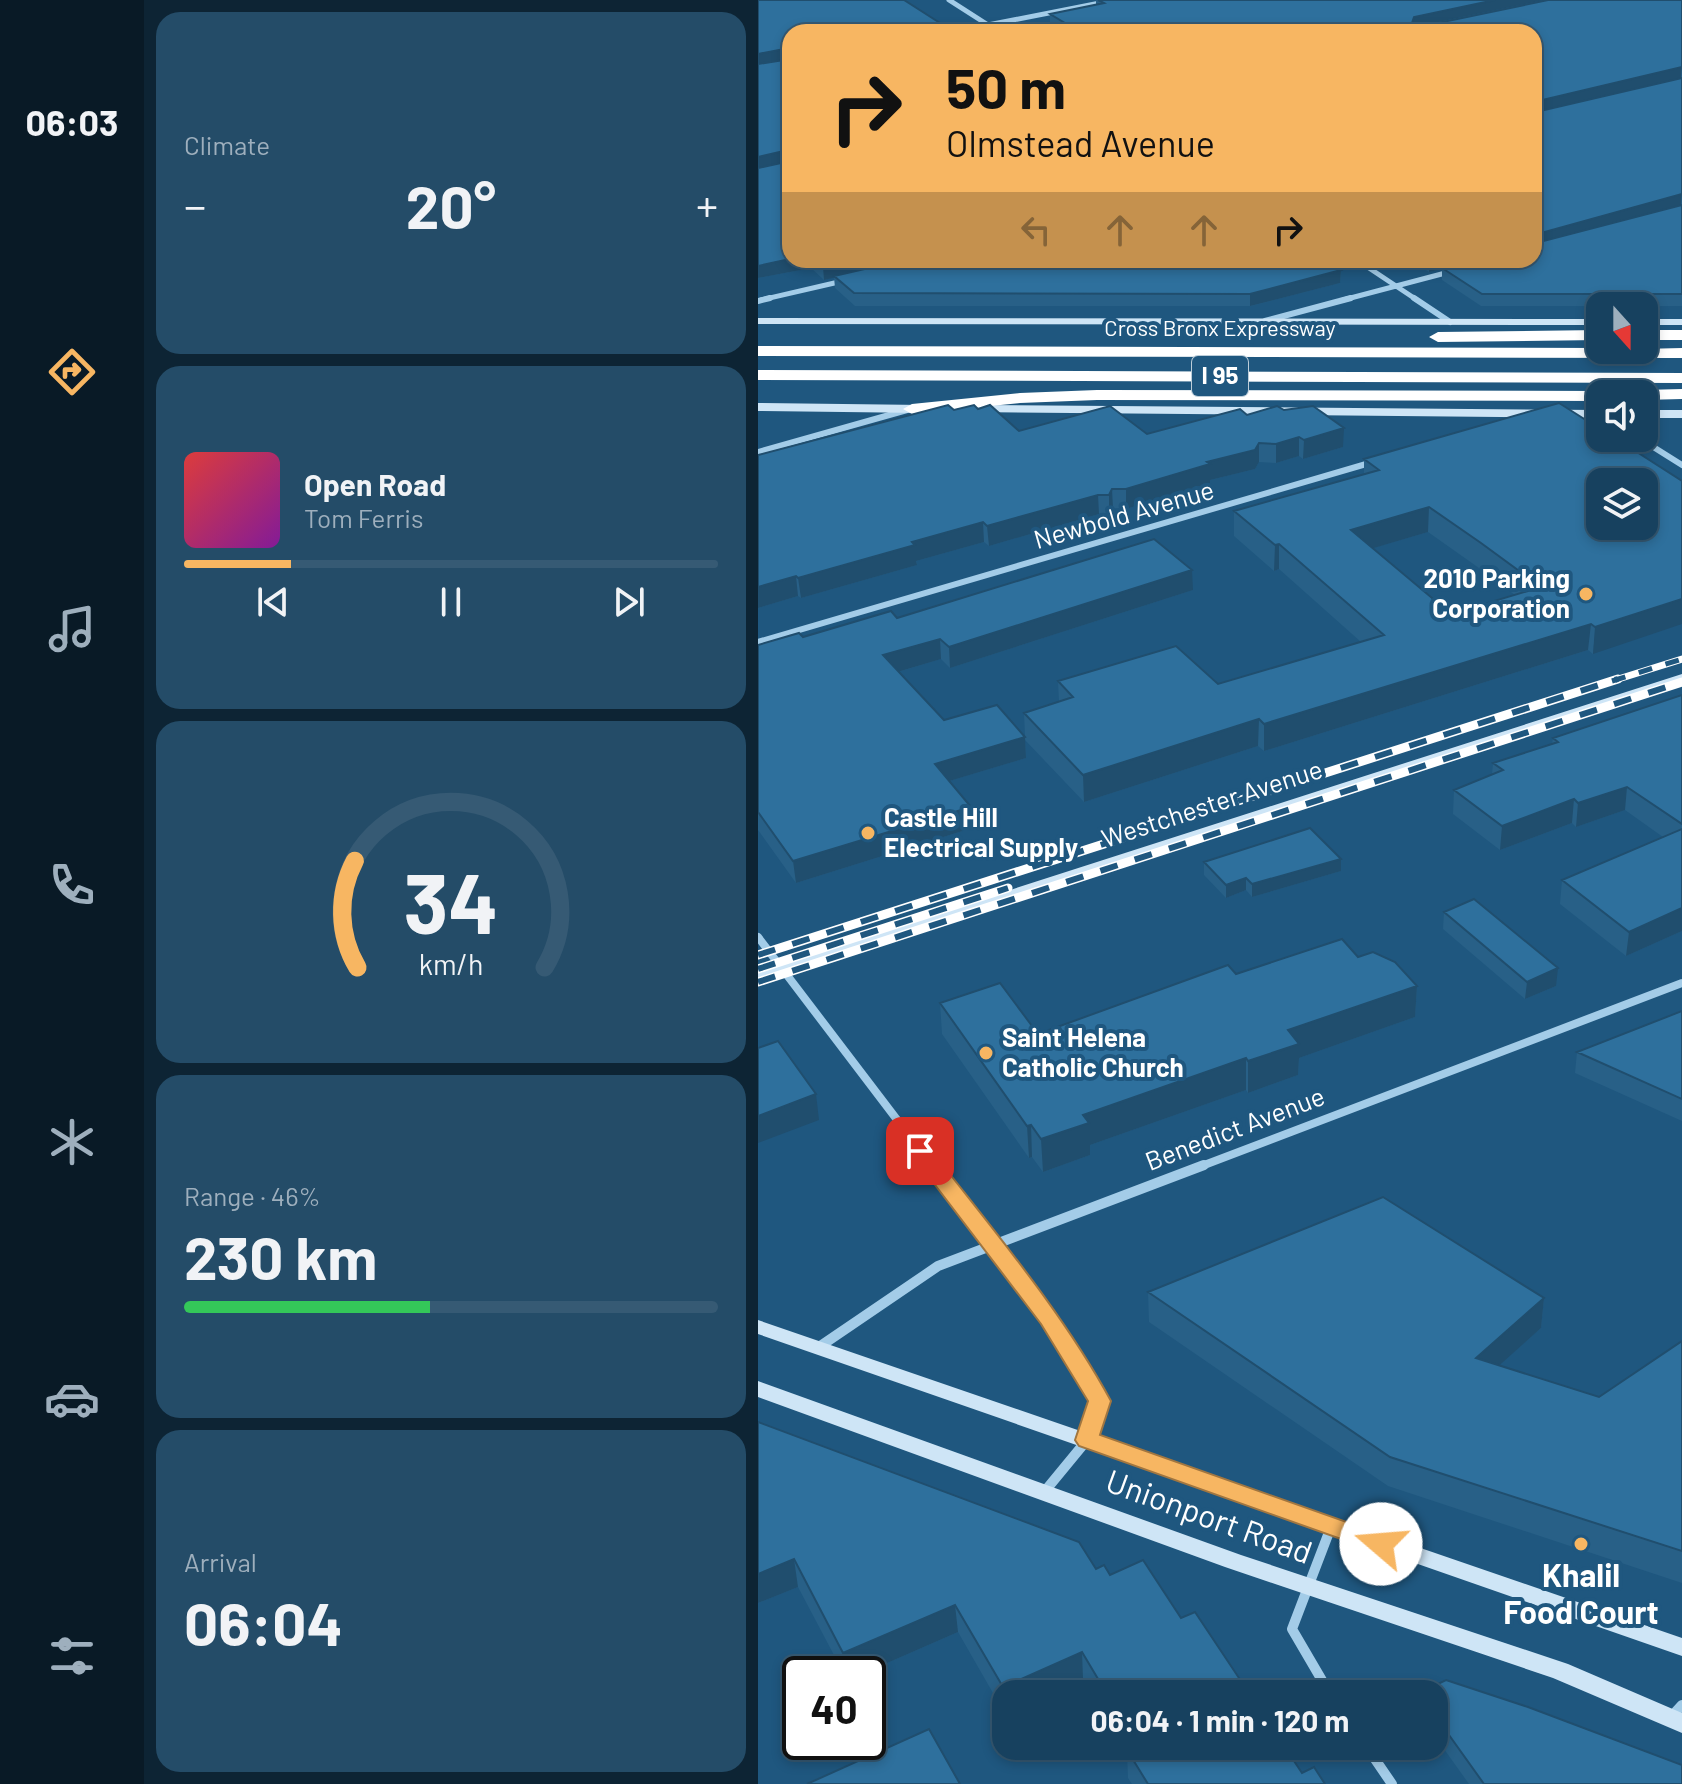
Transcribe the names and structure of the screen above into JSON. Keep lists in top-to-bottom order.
{
  "streets": {
    "highway": ["Cross Bronx Expressway", "I 95"],
    "main road": ["Westchester Avenue", "Unionport Road"],
    "street": ["Newbold Avenue", "Benedict Avenue"]
  },
  "crossings": [
    ["Benedict Avenue", "Unionport Road"]
  ],
  "places": [
    "2010 Parking Corporation",
    "Castle Hill Electrical Supply",
    "Saint Helena Catholic Church",
    "Khalil Food Court"
  ],
  "north": "bottom",
  "page": {
    "tabs": "06:03",
    "tile": [
      "Climate",
      ["Range · 46%", "230 km"],
      ["Arrival", "06:04"]
    ],
    "turn": ["50 m", "Olmstead Avenue"],
    "heat": ["−", "20°", "+"],
    "song": ["Open Road", "Tom Ferris"],
    "limit": "40",
    "trip": "06:04 · 1 min · 120 m",
    "gauge": ["34", "km/h"]
  }
}
